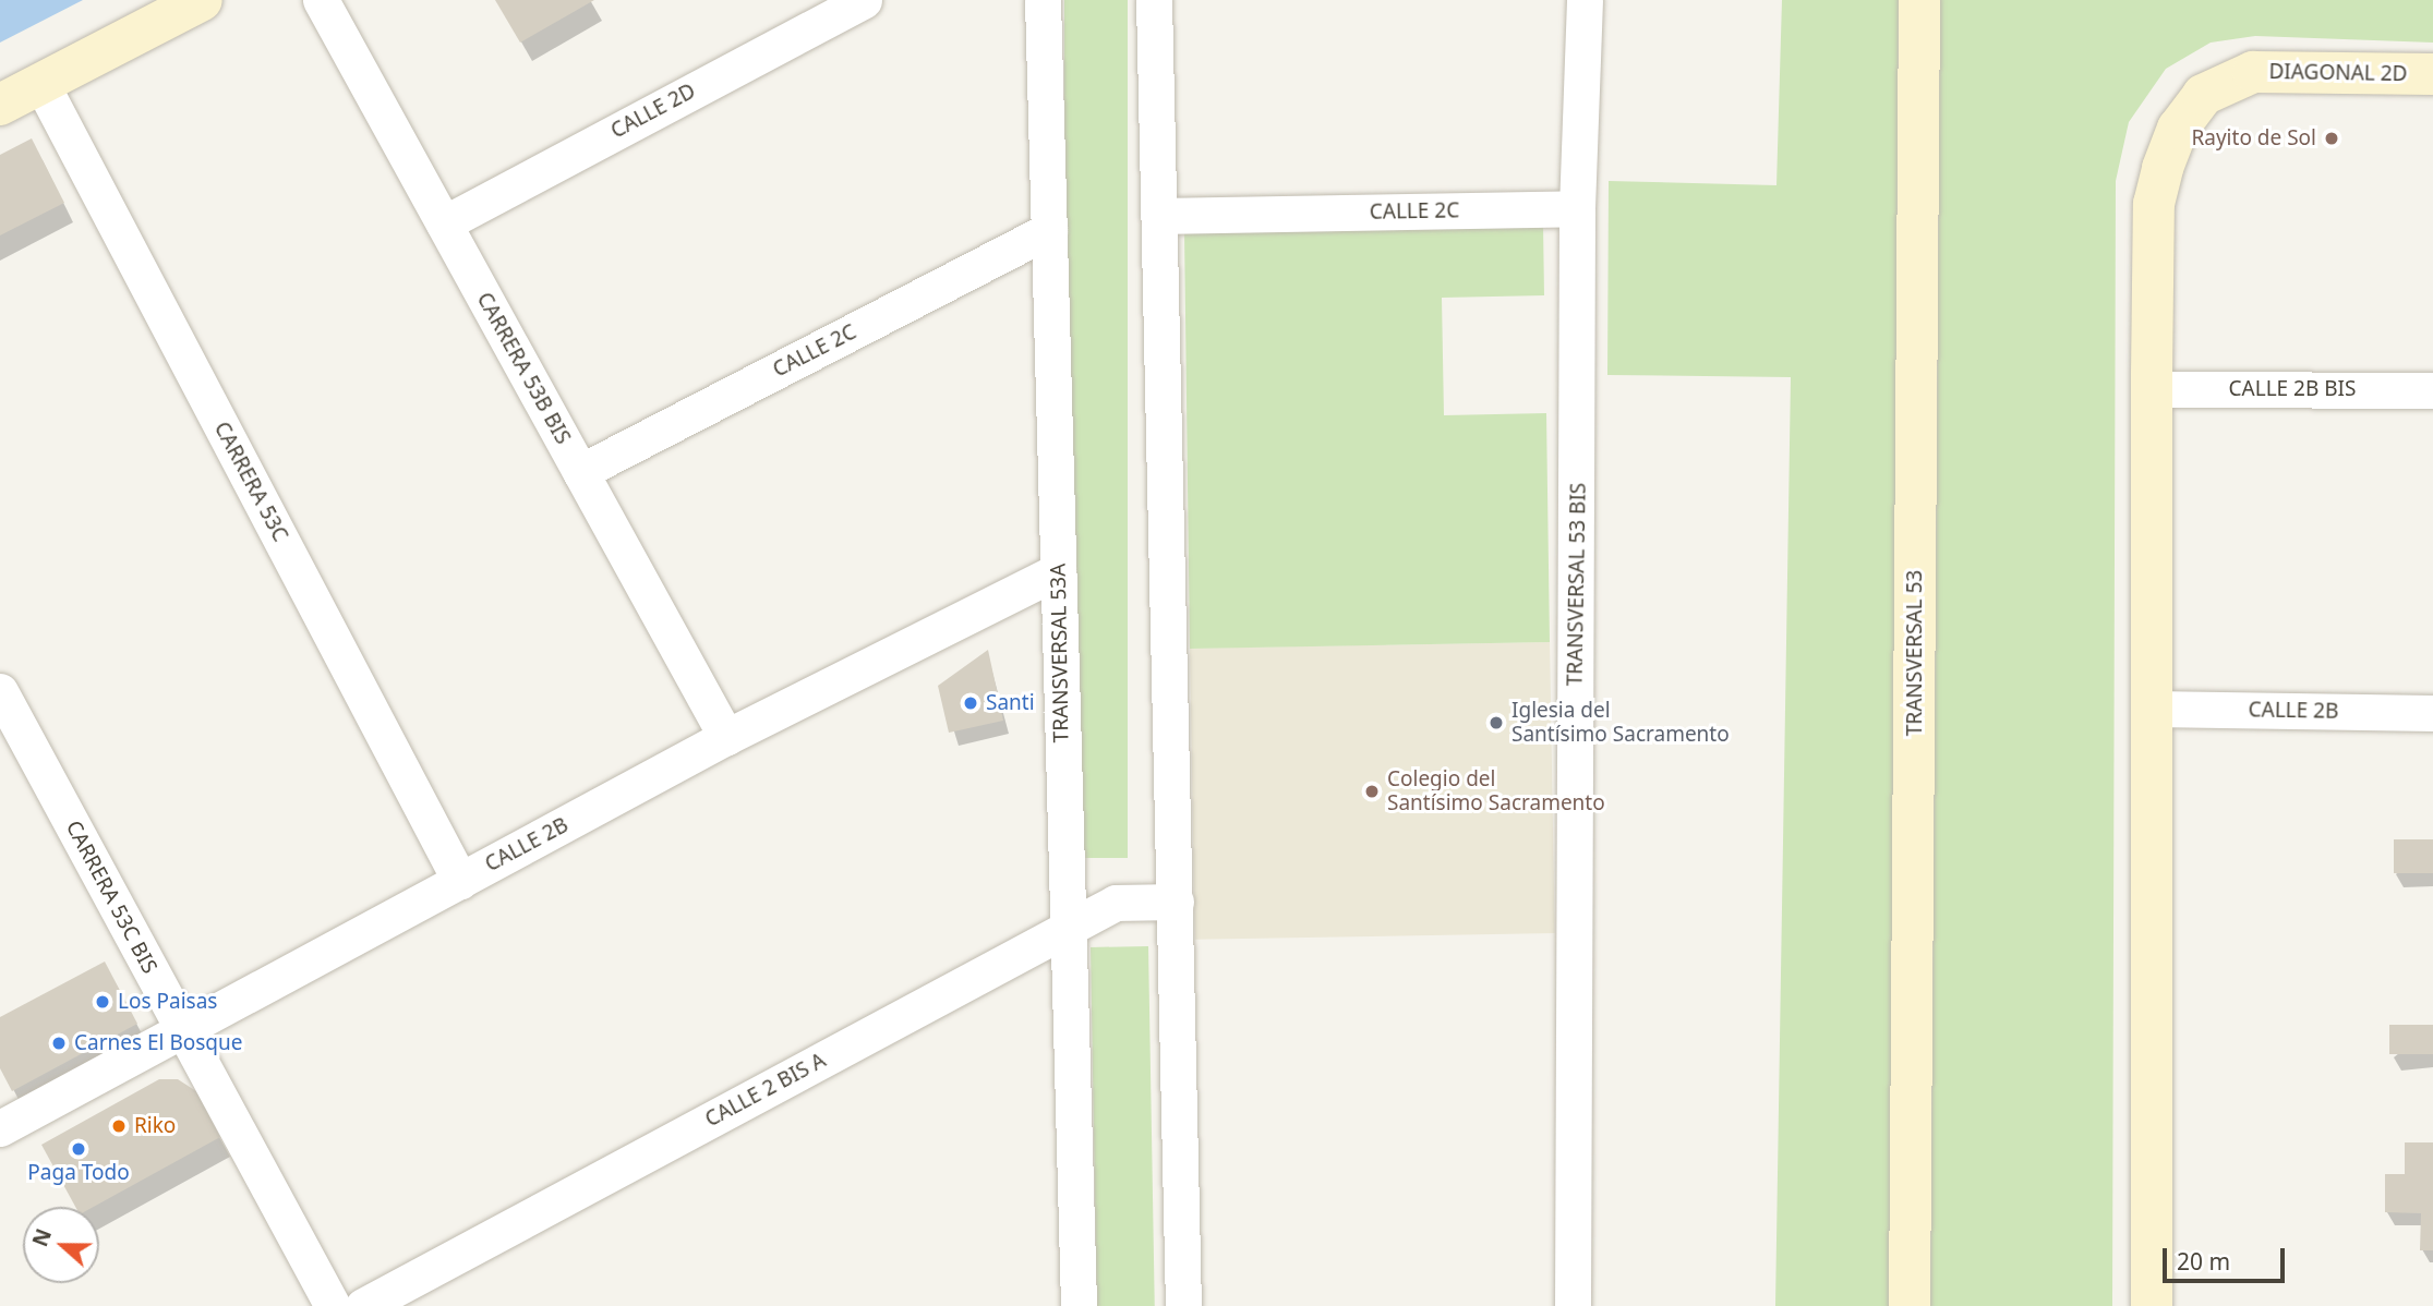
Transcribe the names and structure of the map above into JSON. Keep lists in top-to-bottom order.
{
  "streets": {
    "street": [
      "DIAGONAL 2D",
      "CALLE 2D",
      "CALLE 2C",
      "CARRERA 53B BIS",
      "CALLE 2B BIS",
      "CARRERA 53C",
      "TRANSVERSAL 53 BIS",
      "TRANSVERSAL 53A",
      "TRANSVERSAL 53",
      "CALLE 2B",
      "CARRERA 53C BIS",
      "CALLE 2 BIS A"
    ]
  },
  "crossings": [
    ["DIAGONAL 2D", "CALLE 2B BIS"],
    ["CALLE 2D", "CARRERA 53B BIS"],
    ["CALLE 2C", "CARRERA 53B BIS"],
    ["CALLE 2C", "TRANSVERSAL 53 BIS"],
    ["CALLE 2C", "TRANSVERSAL 53A"],
    ["CARRERA 53B BIS", "CALLE 2B"],
    ["CARRERA 53C", "CALLE 2B"],
    ["TRANSVERSAL 53A", "CALLE 2B"],
    ["TRANSVERSAL 53A", "CALLE 2 BIS A"],
    ["CALLE 2B", "CARRERA 53C BIS"]
  ],
  "places": [
    "Rayito de Sol",
    "Santi",
    "Iglesia del Santísimo Sacramento",
    "Colegio del Santísimo Sacramento",
    "Los Paisas",
    "Carnes El Bosque",
    "Riko",
    "Paga Todo"
  ],
  "scale_bar": "20 m",
  "north": "left"
}
